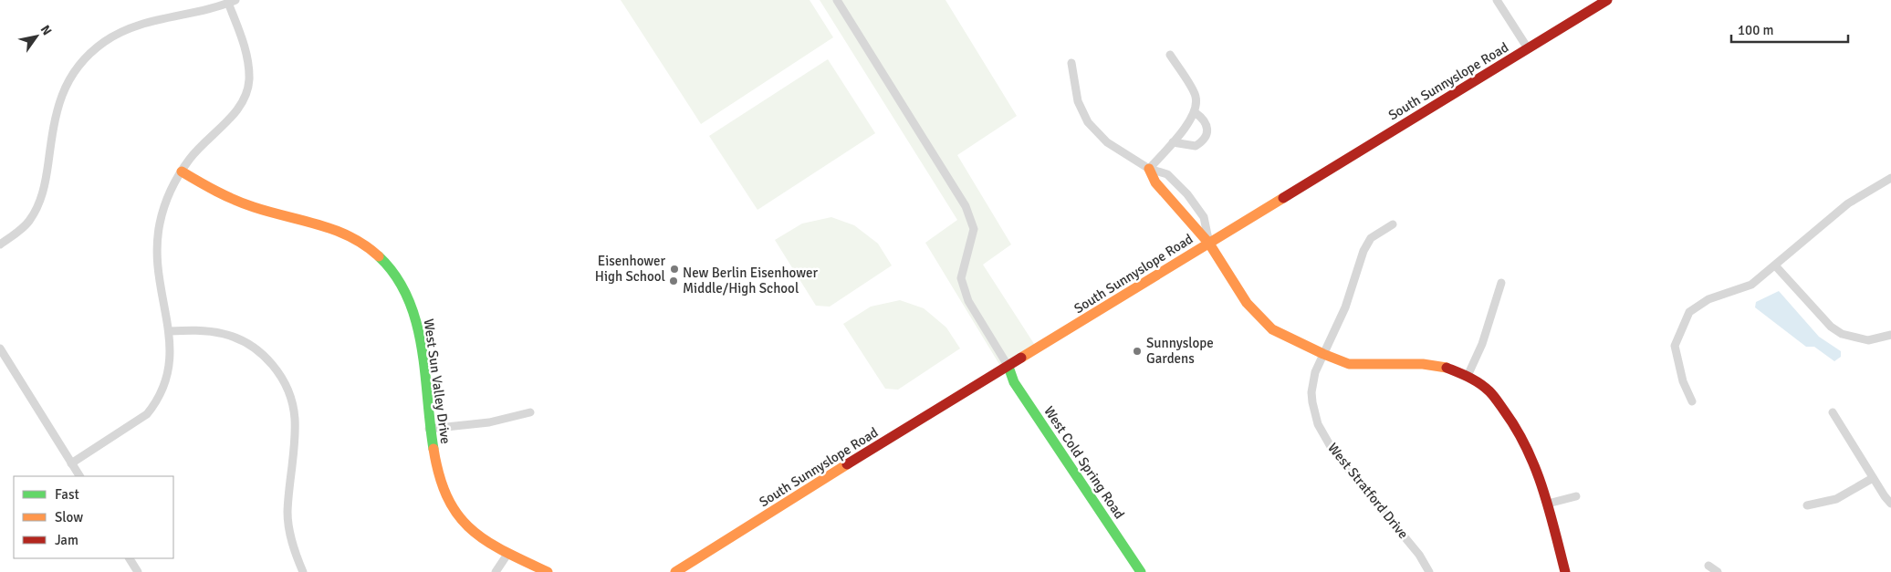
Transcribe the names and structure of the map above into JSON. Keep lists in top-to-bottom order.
{
  "streets": {
    "street": [
      "South Sunnyslope Road",
      "West Sun Valley Drive",
      "West Cold Spring Road",
      "West Stratford Drive"
    ]
  },
  "crossings": [
    ["South Sunnyslope Road", "West Cold Spring Road"]
  ],
  "places": ["Eisenhower High School", "New Berlin Eisenhower Middle/High School", "Sunnyslope Gardens"],
  "legend": ["Fast", "Slow", "Jam"],
  "scale_bar": "100 m",
  "north": "top right"
}
